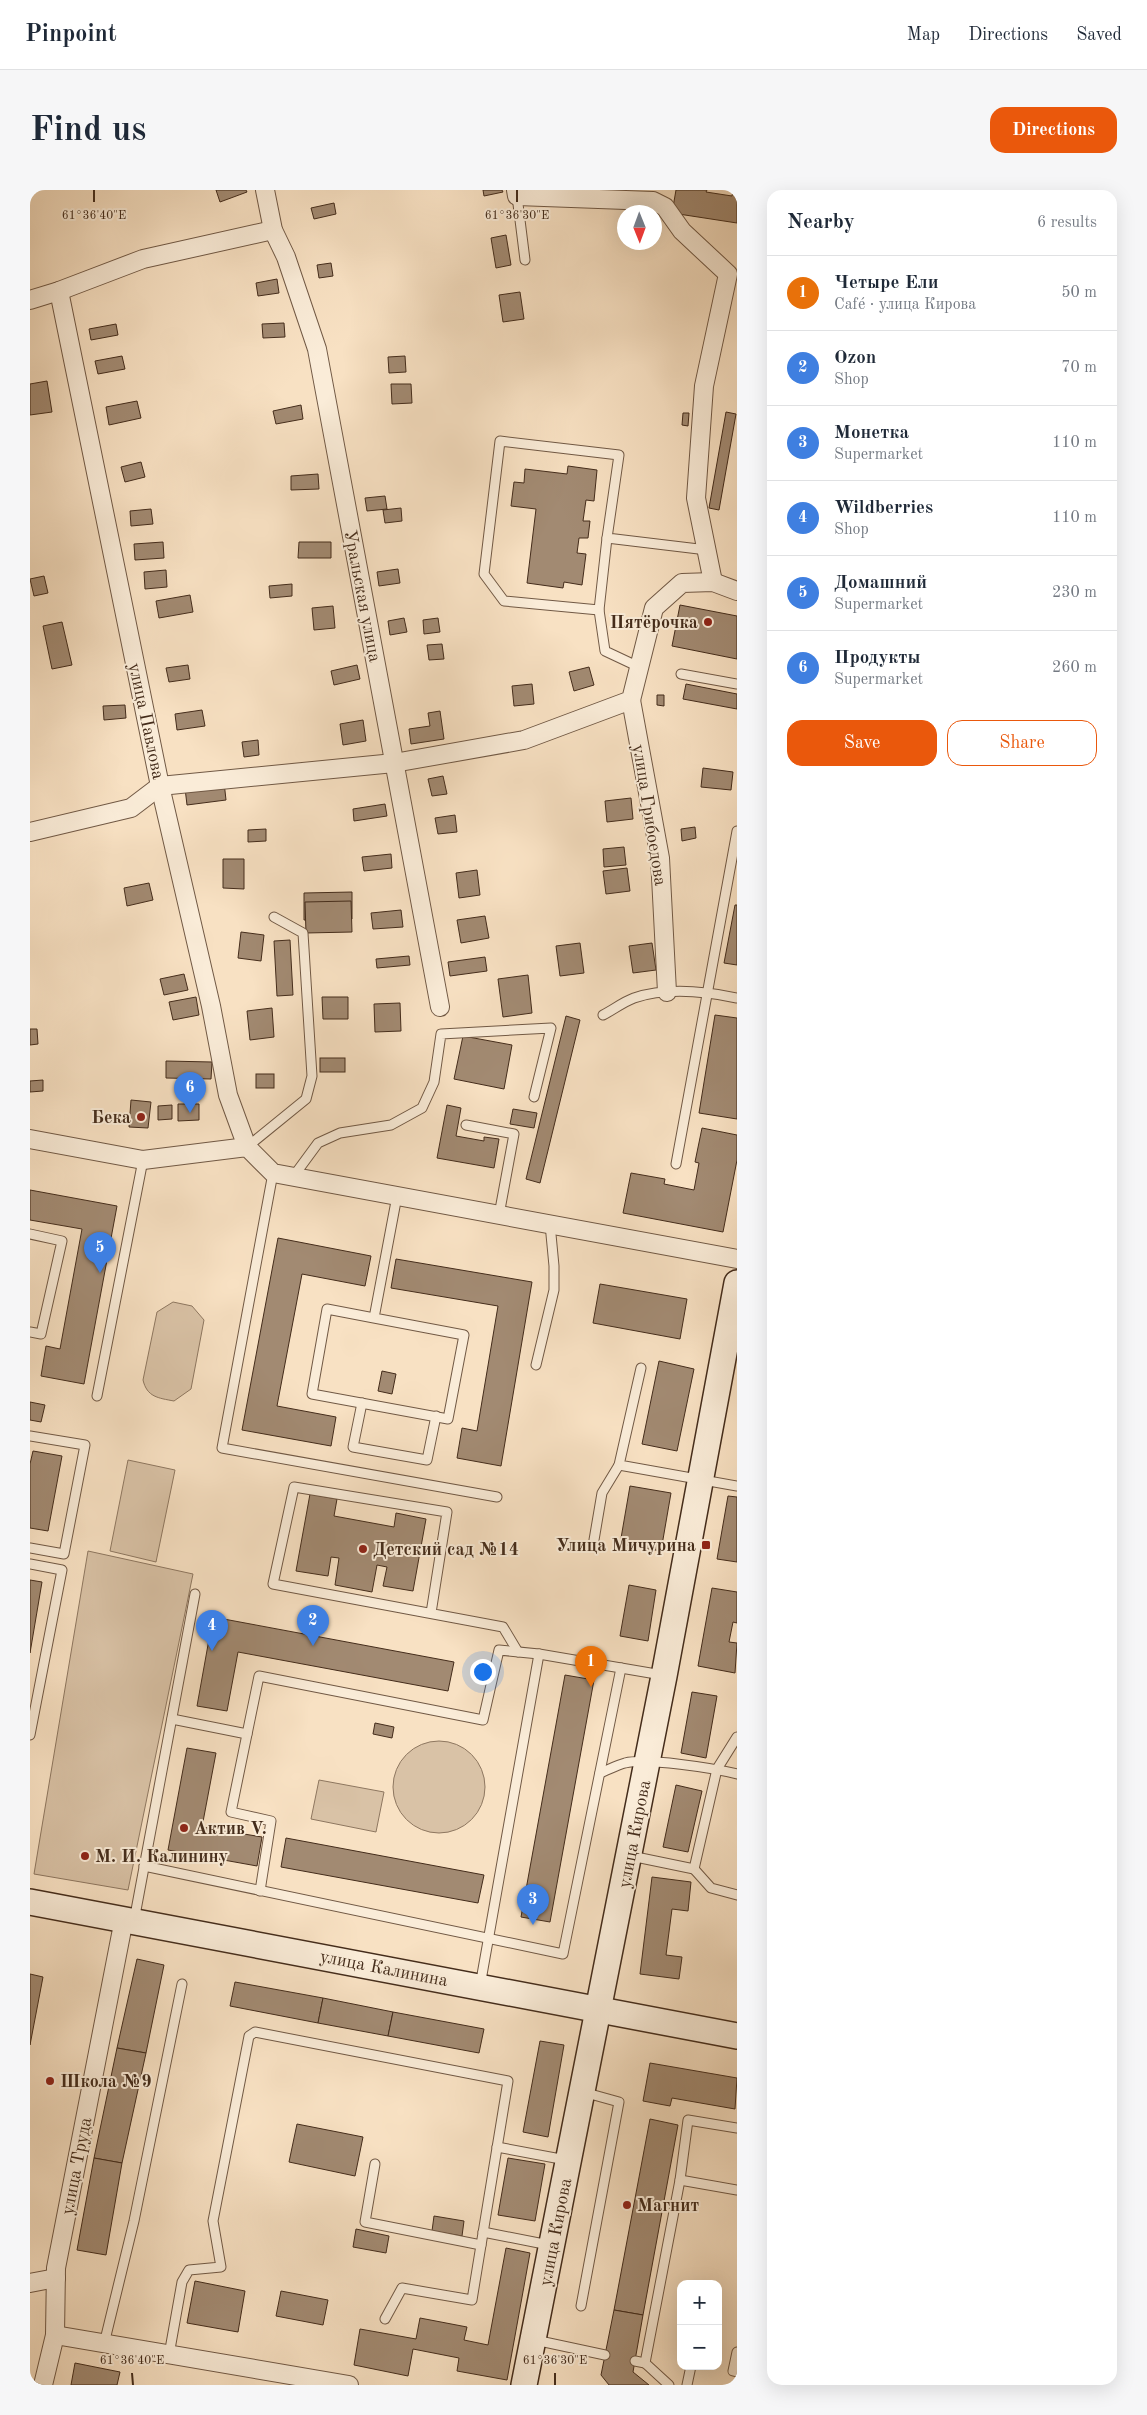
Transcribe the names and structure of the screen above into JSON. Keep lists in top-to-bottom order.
{
  "streets": {
    "main road": ["улица Кирова", "улица Калинина"],
    "street": [
      "Уральская улица",
      "улица Павлова",
      "улица Грибоедова",
      "улица Труда"
    ]
  },
  "crossings": [
    ["улица Кирова", "улица Калинина"],
    ["улица Калинина", "улица Труда"]
  ],
  "places": {
    "other": [
      "Пятёрочка",
      "Бека",
      "Детский сад №14",
      "Актив V.",
      "М. И. Калинину",
      "Школа №9",
      "Магнит"
    ],
    "transit": ["Улица Мичурина"]
  },
  "north": "bottom",
  "page": {
    "header": "Pinpoint",
    "nav": ["Map", "Directions", "Saved"],
    "buttons": [
      "Directions",
      ["Save", "Share"]
    ],
    "title": "Find us",
    "heading": ["Nearby", "6 results"],
    "list": [
      {
        "mark": "1",
        "name": "Четыре Ели",
        "note": "Café · улица Кирова",
        "value": "50 m"
      },
      {
        "mark": "2",
        "name": "Ozon",
        "note": "Shop",
        "value": "70 m"
      },
      {
        "mark": "3",
        "name": "Монетка",
        "note": "Supermarket",
        "value": "110 m"
      },
      {
        "mark": "4",
        "name": "Wildberries",
        "note": "Shop",
        "value": "110 m"
      },
      {
        "mark": "5",
        "name": "Домашний",
        "note": "Supermarket",
        "value": "230 m"
      },
      {
        "mark": "6",
        "name": "Продукты",
        "note": "Supermarket",
        "value": "260 m"
      }
    ],
    "pins": [
      "6",
      "5",
      "2",
      "4",
      "1",
      "3"
    ],
    "map_buttons": ["+", "−"]
  },
  "coordinates": ["61°36'40\"E", "61°36'30\"E"]
}
